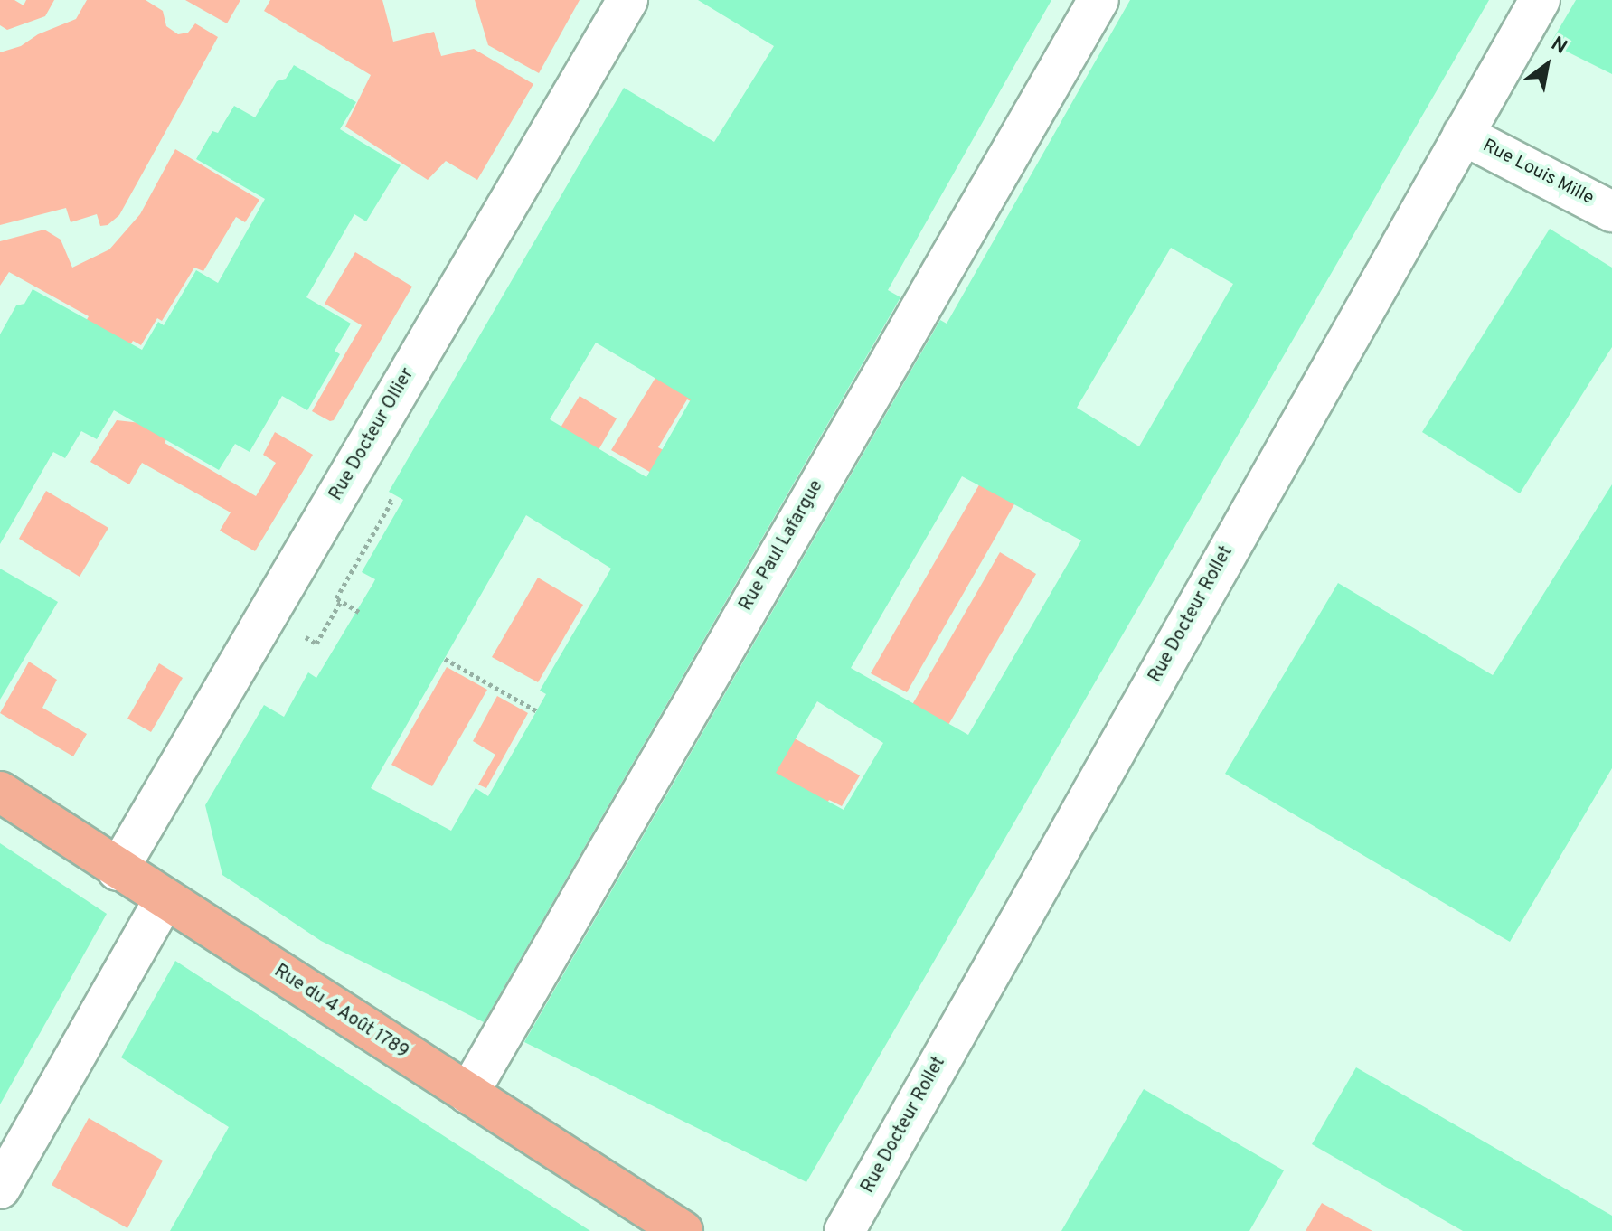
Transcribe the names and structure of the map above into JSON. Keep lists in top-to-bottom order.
{
  "streets": {
    "main road": ["Rue du 4 Août 1789"],
    "street": [
      "Rue Louis Mille",
      "Rue Docteur Ollier",
      "Rue Paul Lafargue",
      "Rue Docteur Rollet"
    ]
  },
  "crossings": [
    ["Rue Louis Mille", "Rue Docteur Rollet"],
    ["Rue Docteur Ollier", "Rue du 4 Août 1789"],
    ["Rue Paul Lafargue", "Rue du 4 Août 1789"]
  ],
  "north": "top right"
}
